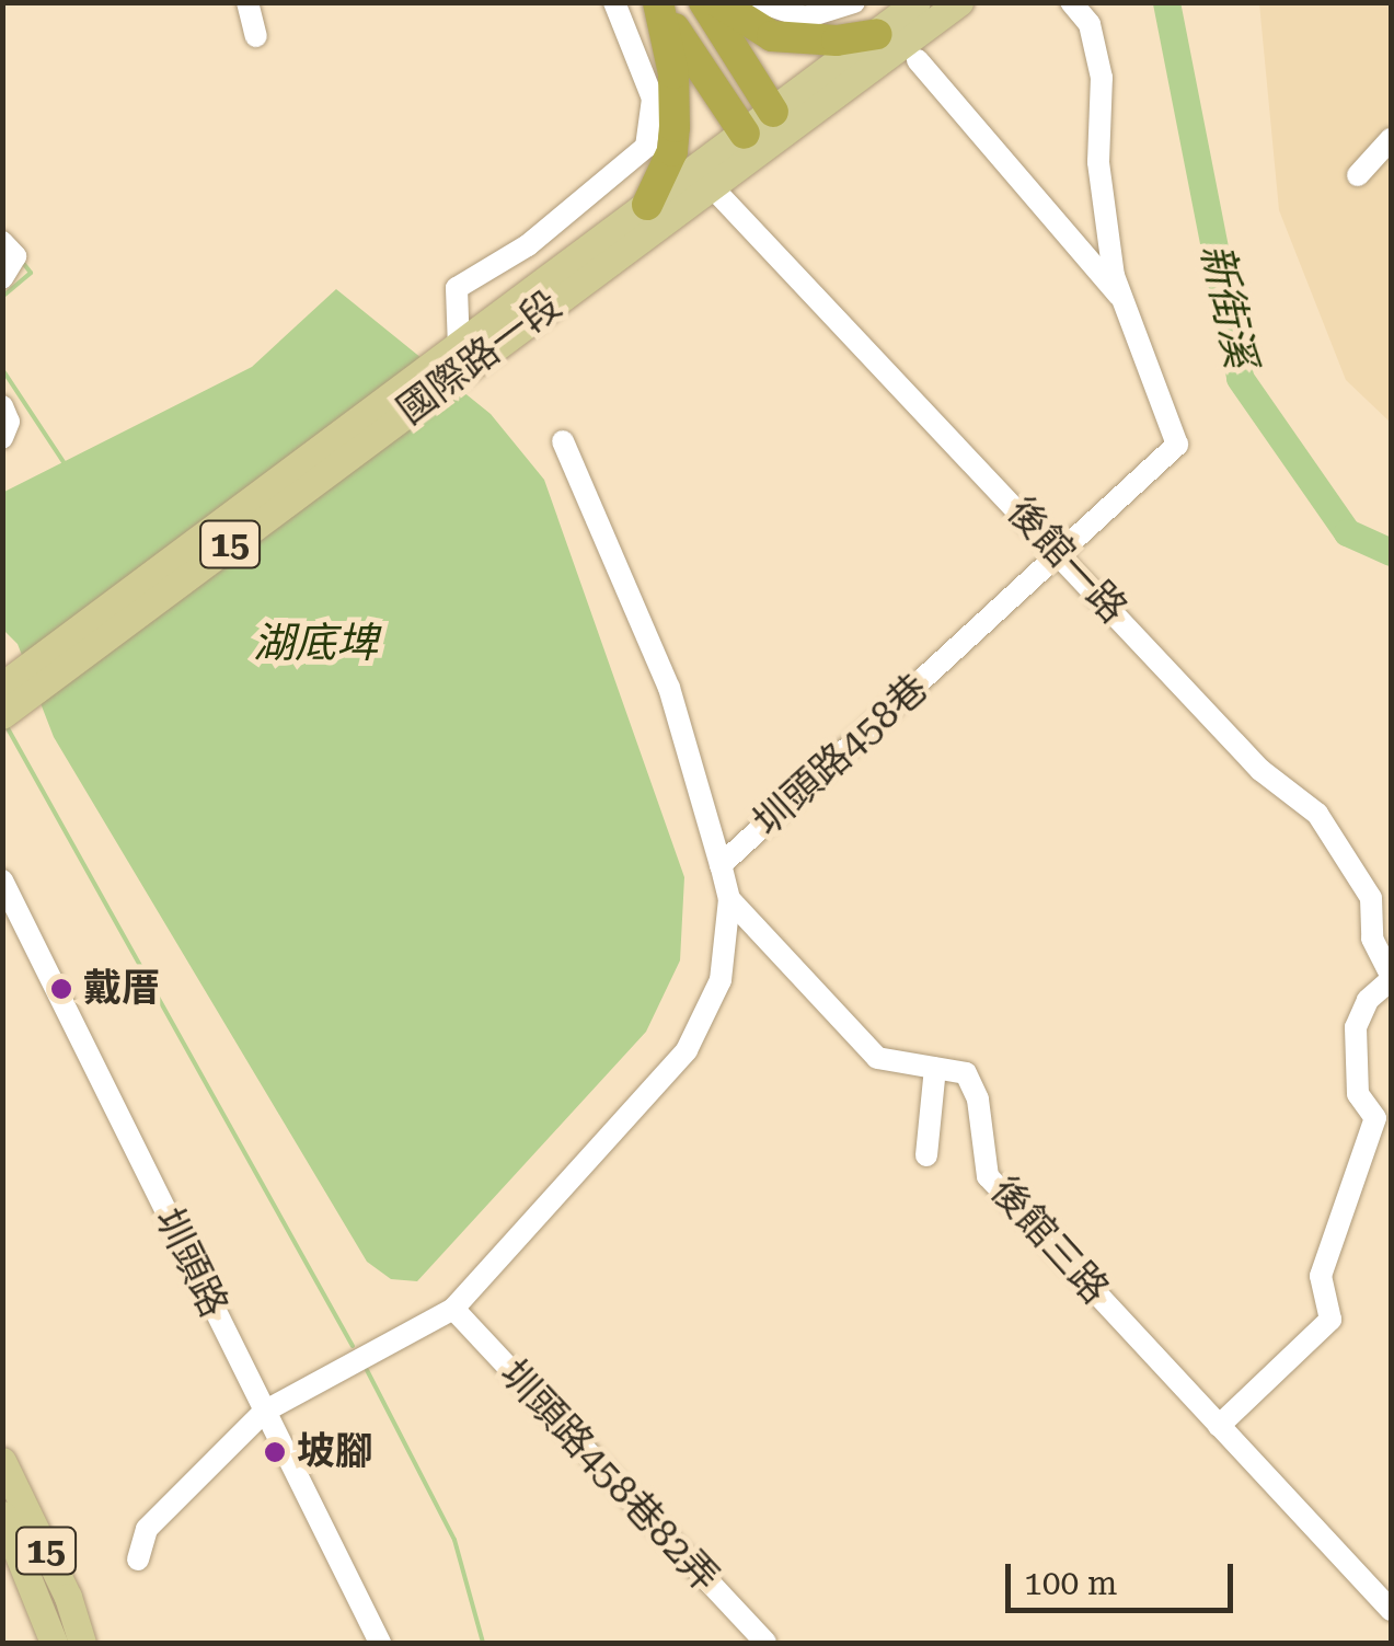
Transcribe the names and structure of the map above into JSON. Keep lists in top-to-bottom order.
{
  "streets": {
    "main road": ["國際路一段", "15"],
    "street": [
      "後館一路",
      "圳頭路458巷",
      "後館三路",
      "圳頭路",
      "圳頭路458巷82弄"
    ]
  },
  "crossings": [
    ["國際路一段", "後館一路"],
    ["後館一路", "圳頭路458巷"],
    ["圳頭路458巷", "後館三路"],
    ["圳頭路458巷", "圳頭路"],
    ["圳頭路458巷", "圳頭路458巷82弄"]
  ],
  "water": ["新街溪", "湖底埤"],
  "places": ["戴厝", "坡腳"],
  "scale_bar": "100 m"
}
